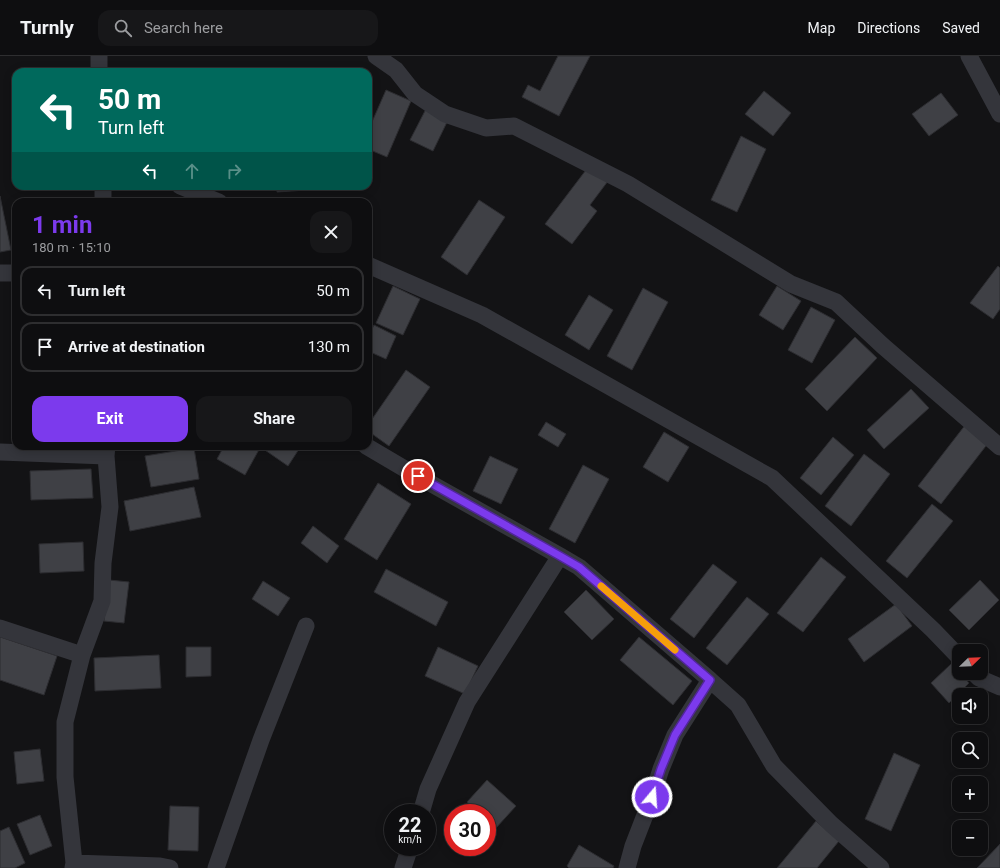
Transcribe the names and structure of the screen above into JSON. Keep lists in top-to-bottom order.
{
  "north": "top right",
  "page": {
    "header": "Turnly",
    "search": "Search here",
    "nav": ["Map", "Directions", "Saved"],
    "turn": ["50 m", "Turn left"],
    "heading": ["1 min", "180 m · 15:10"],
    "list": [
      {
        "name": "Turn left",
        "value": "50 m"
      },
      {
        "name": "Arrive at destination",
        "value": "130 m"
      }
    ],
    "buttons": ["Exit", "Share"],
    "map_buttons": ["+", "−"],
    "speed": "22 km/h",
    "limit": "30"
  }
}
